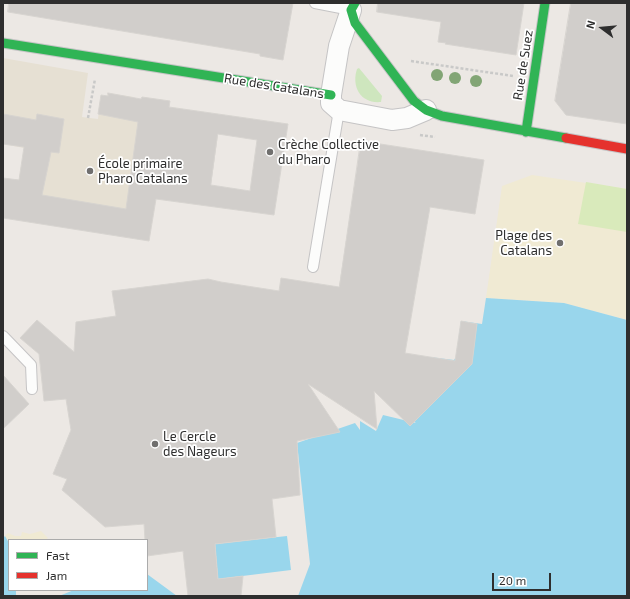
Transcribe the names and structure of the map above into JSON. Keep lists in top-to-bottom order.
{
  "streets": {
    "street": ["Rue de Suez", "Rue des Catalans"]
  },
  "places": [
    "Crèche Collective du Pharo",
    "École primaire Pharo Catalans",
    "Plage des Catalans",
    "Le Cercle des Nageurs"
  ],
  "legend": ["Fast", "Jam"],
  "scale_bar": "20 m",
  "north": "left"
}
